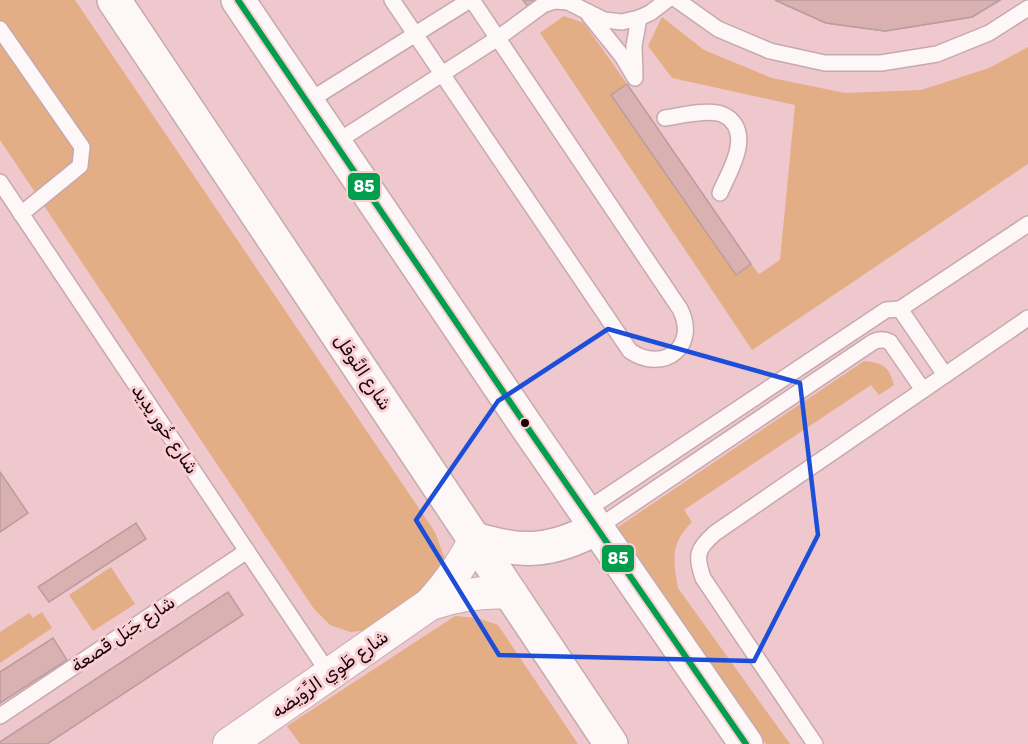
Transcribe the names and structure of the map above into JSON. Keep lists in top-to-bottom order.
{
  "streets": {
    "street": ["شارع النَّوفَل", "شارع طَوِي الرِّوَيضه"],
    "lane": ["شارع خُور يِدِيد", "شارع جَبَل قَصعة"]
  },
  "crossings": [
    ["شارع النَّوفَل", "شارع طَوِي الرِّوَيضه"],
    ["شارع خُور يِدِيد", "شارع جَبَل قَصعة"],
    ["شارع خُور يِدِيد", "شارع طَوِي الرِّوَيضه"]
  ],
  "lines": ["transit line 85"]
}
